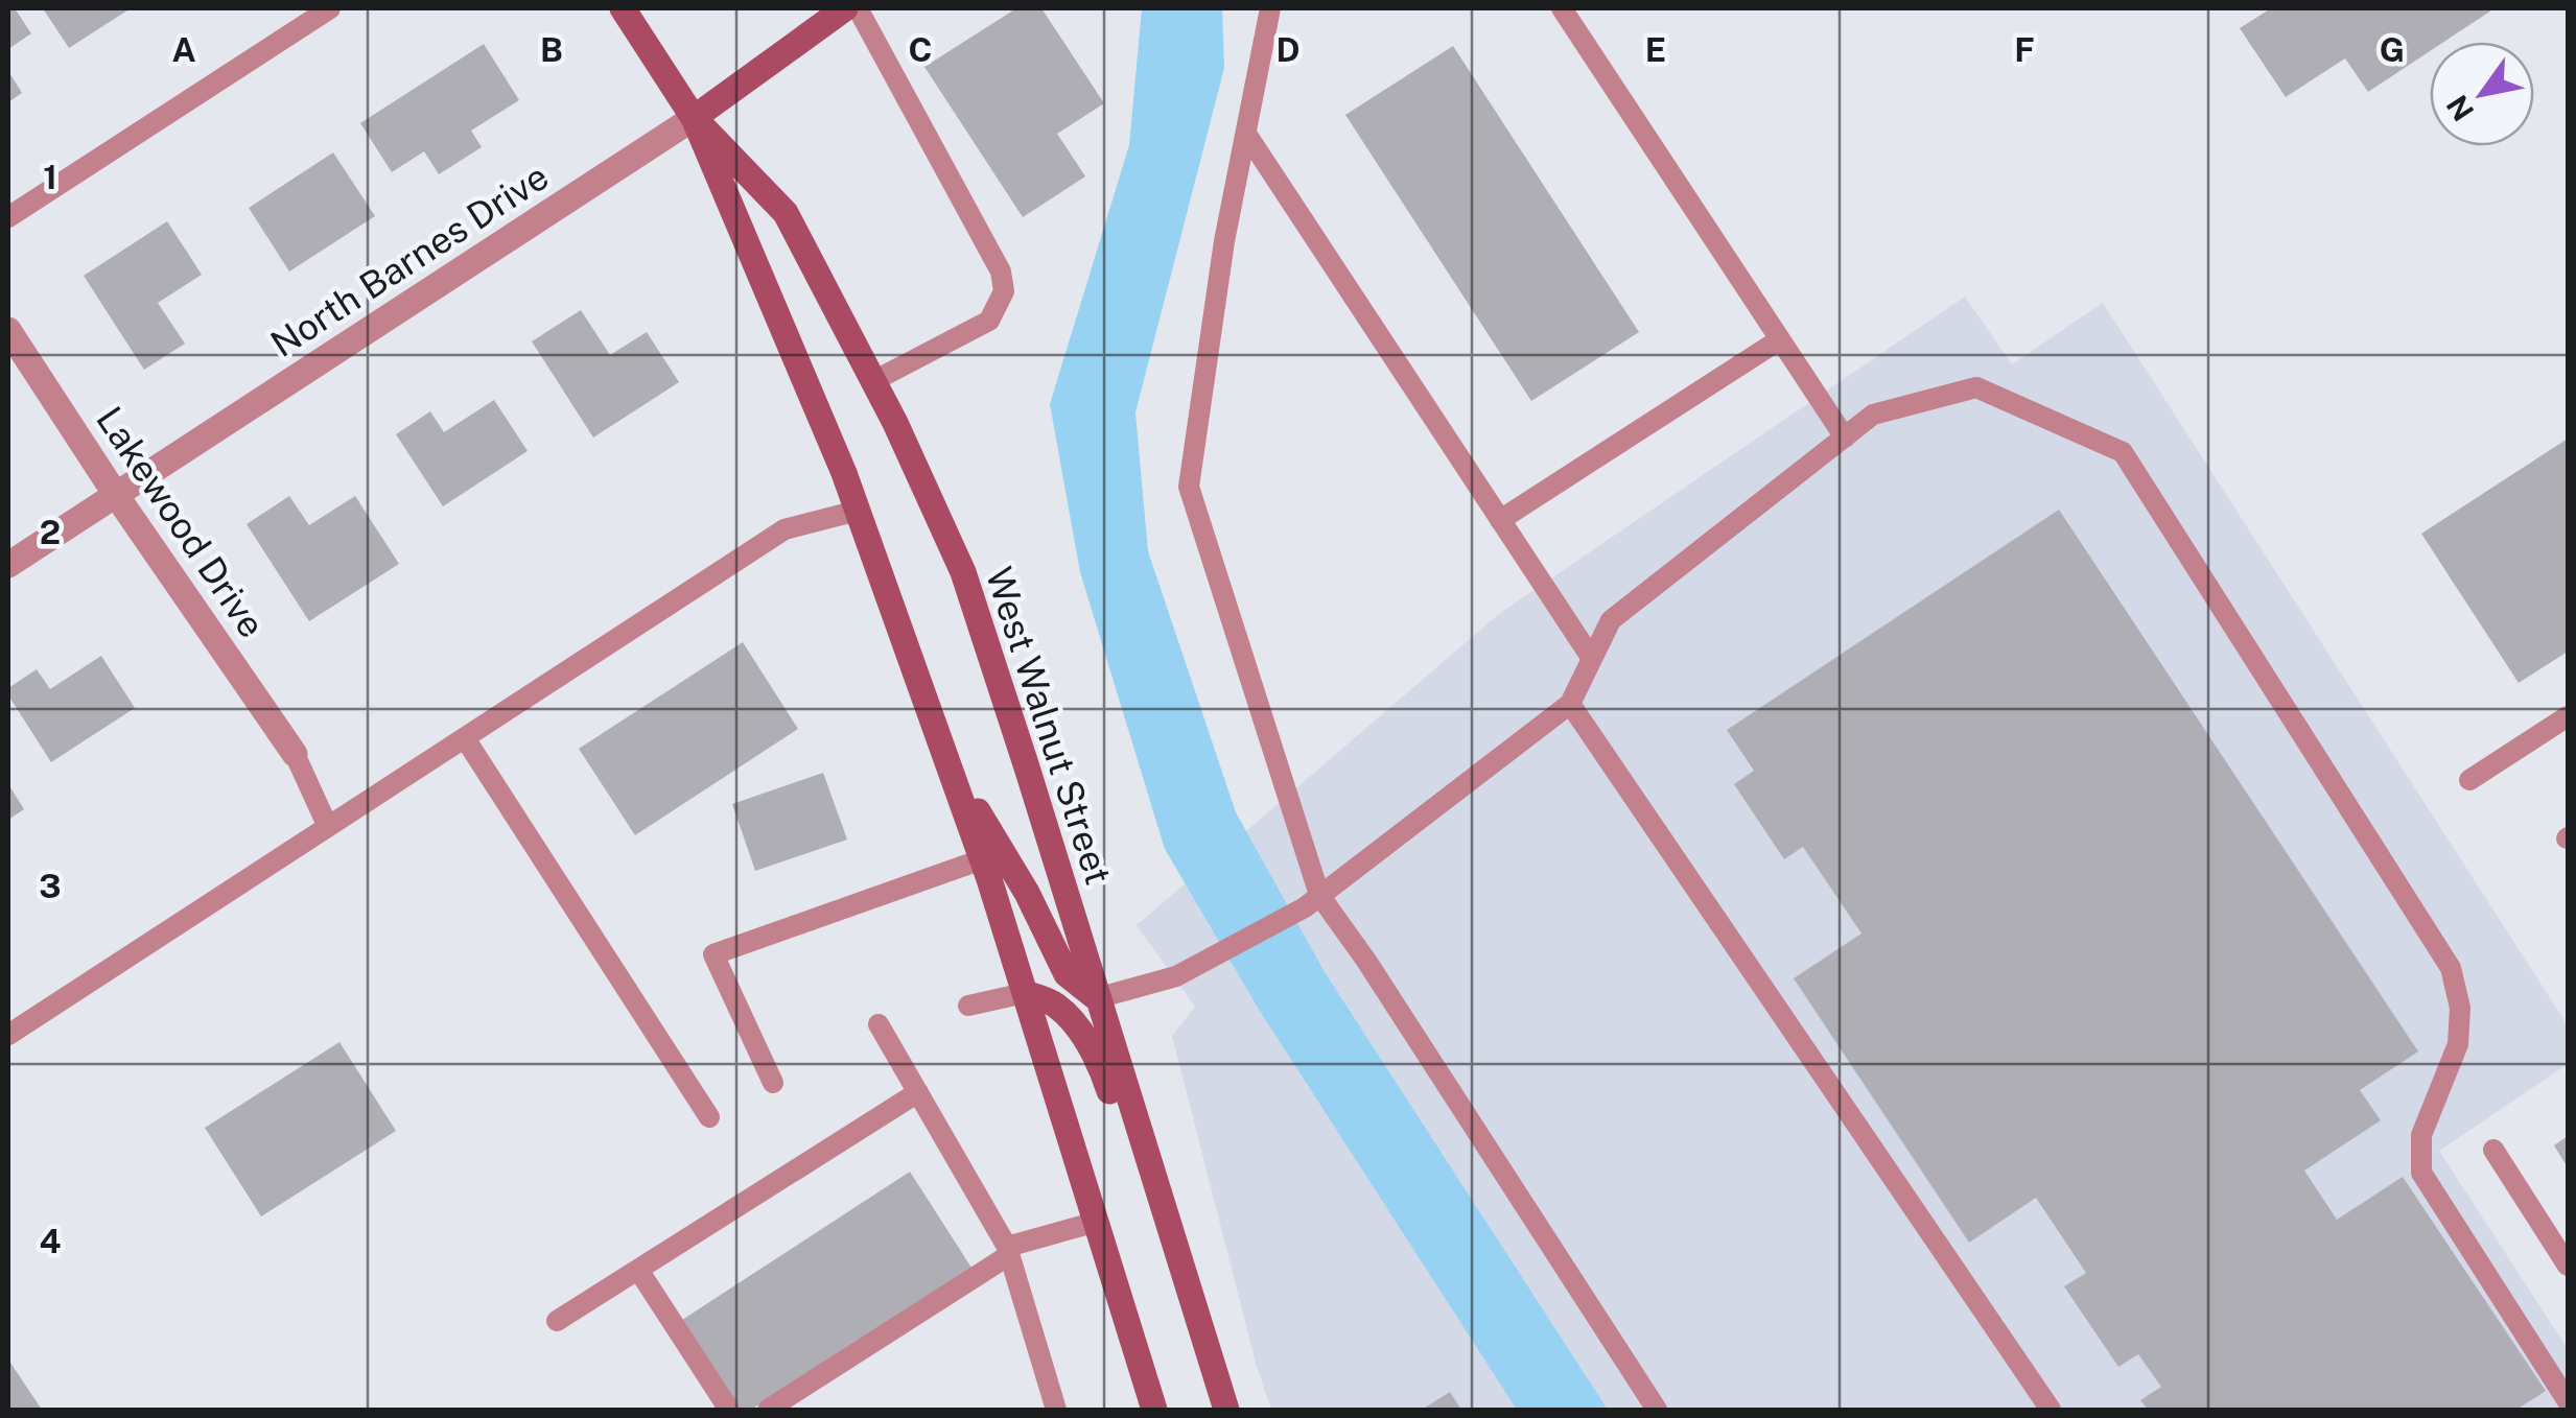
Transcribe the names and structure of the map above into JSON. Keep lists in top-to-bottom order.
{
  "streets": {
    "main road": ["North Barnes Drive", "West Walnut Street"],
    "street": ["Lakewood Drive"]
  },
  "crossings": [
    ["North Barnes Drive", "Lakewood Drive"],
    ["North Barnes Drive", "West Walnut Street"]
  ],
  "north": "bottom left",
  "grid": {
    "columns": [
      "A",
      "B",
      "C",
      "D",
      "E",
      "F",
      "G"
    ],
    "rows": [
      "1",
      "2",
      "3",
      "4"
    ]
  }
}
